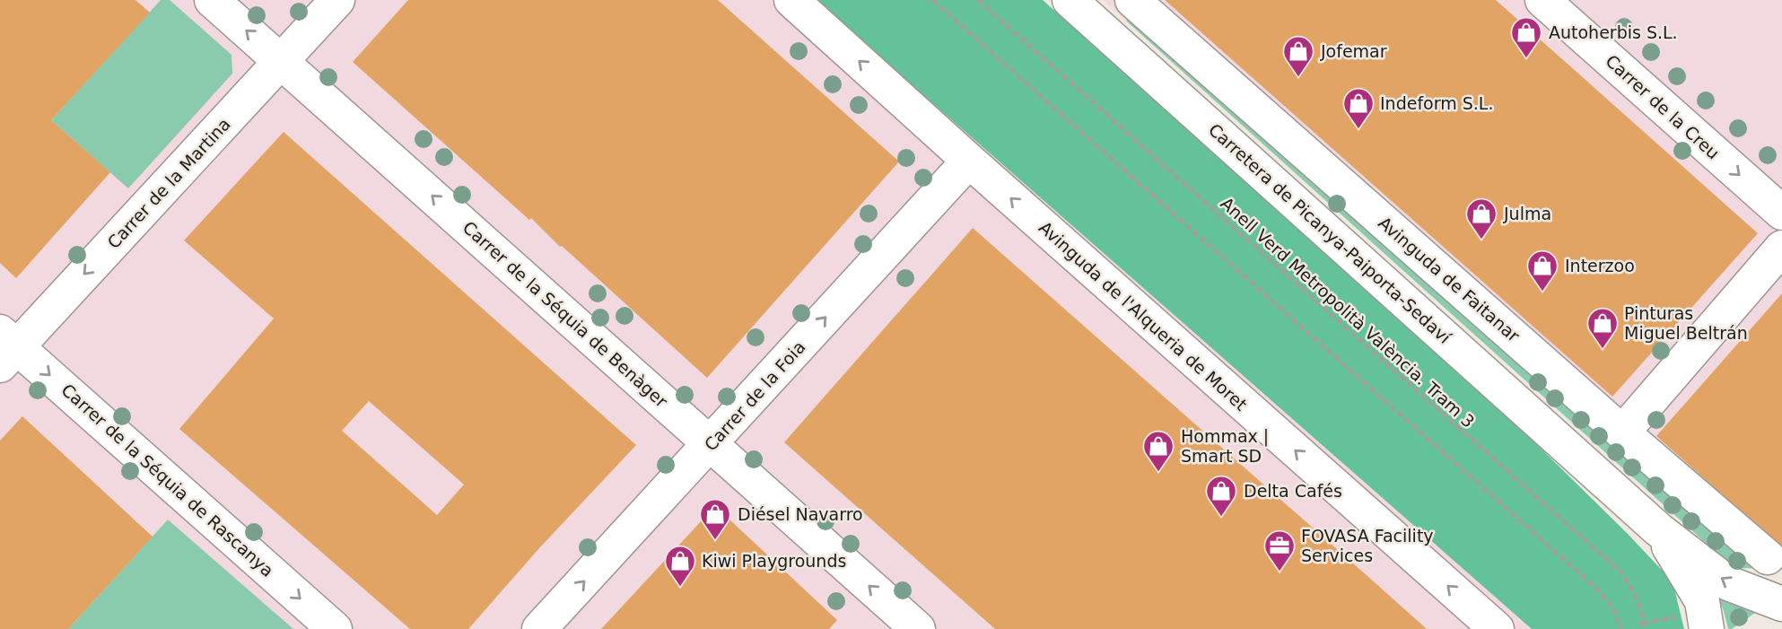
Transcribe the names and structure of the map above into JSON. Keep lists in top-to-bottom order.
{
  "streets": {
    "street": [
      "Carrer de la Creu",
      "Carrer de la Martina",
      "Carretera de Picanya-Paiporta-Sedaví",
      "Avinguda de Faitanar",
      "Carrer de la Séquia de Benàger",
      "Avinguda de l'Alqueria de Moret",
      "Carrer de la Foia",
      "Carrer de la Séquia de Rascanya"
    ],
    "path": ["Anell Verd Metropolità València. Tram 3"]
  },
  "crossings": [
    ["Carrer de la Martina", "Carrer de la Séquia de Benàger"],
    ["Carrer de la Martina", "Carrer de la Séquia de Rascanya"],
    ["Carrer de la Séquia de Benàger", "Carrer de la Foia"],
    ["Avinguda de l'Alqueria de Moret", "Carrer de la Foia"]
  ],
  "one_way": [
    "Carrer de la Creu",
    "Carrer de la Martina",
    "Carrer de la Séquia de Benàger",
    "Avinguda de l'Alqueria de Moret",
    "Carrer de la Foia",
    "Carrer de la Séquia de Rascanya"
  ],
  "places": {
    "shop": [
      "Autoherbis S.L.",
      "Jofemar",
      "Indeform S.L.",
      "Julma",
      "Interzoo",
      "Pinturas Miguel Beltrán",
      "Hommax | Smart SD",
      "Delta Cafés",
      "Diésel Navarro",
      "Kiwi Playgrounds"
    ],
    "office": ["FOVASA Facility Services"]
  }
}
